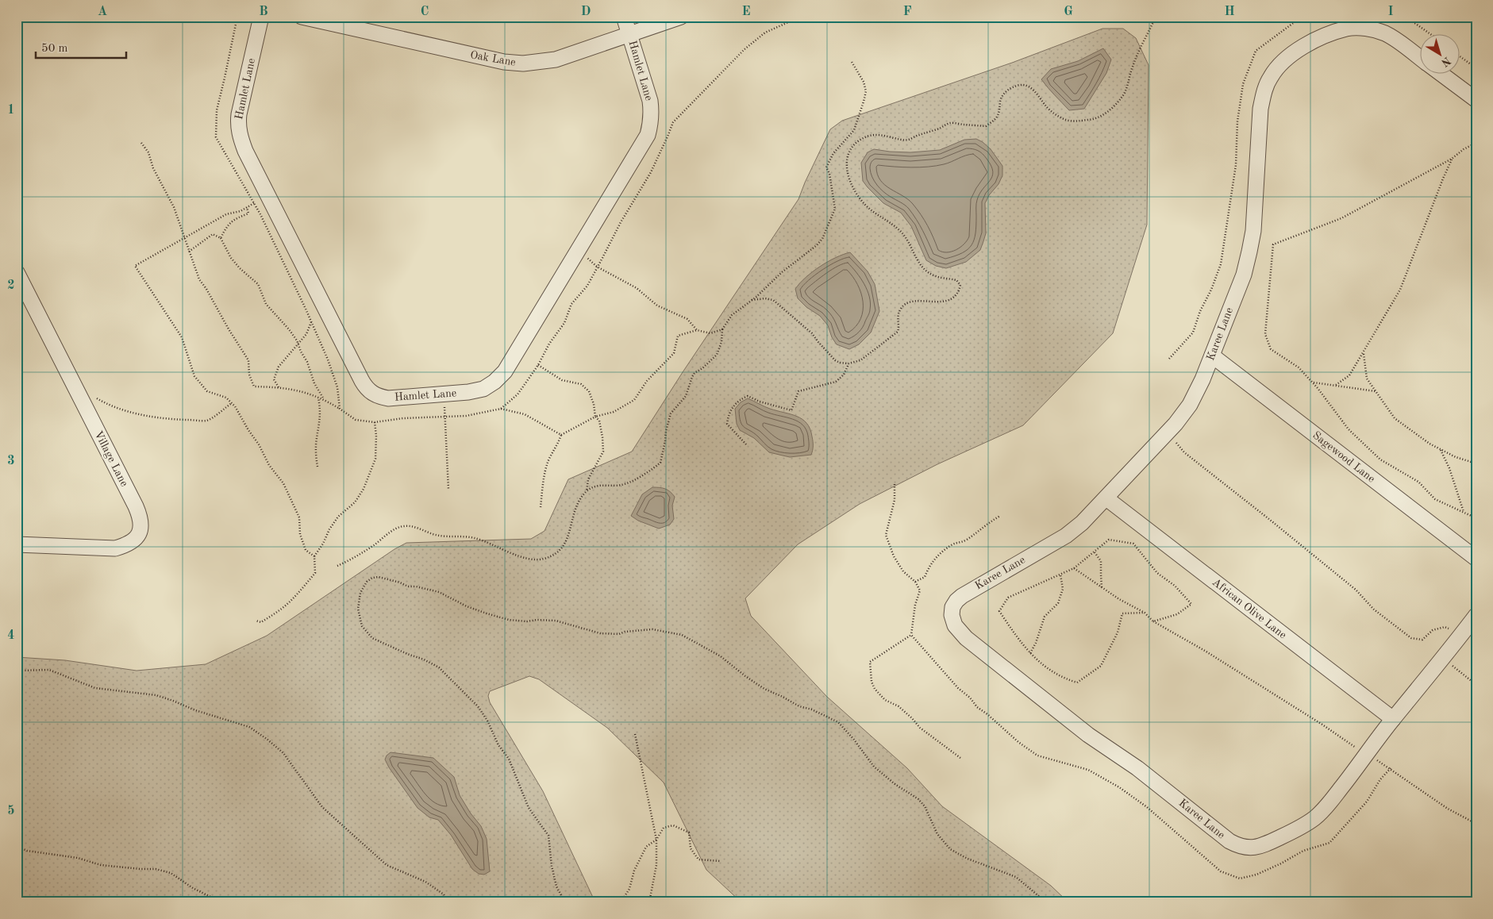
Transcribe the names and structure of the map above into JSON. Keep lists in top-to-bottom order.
{
  "streets": {
    "street": [
      "Oak Lane",
      "Hamlet Lane",
      "Karee Lane",
      "Sagewood Lane",
      "Village Lane",
      "African Olive Lane"
    ]
  },
  "crossings": [
    ["Oak Lane", "Hamlet Lane"],
    ["Karee Lane", "Sagewood Lane"],
    ["Karee Lane", "African Olive Lane"]
  ],
  "scale_bar": "50 m",
  "north": "bottom right",
  "grid": {
    "columns": [
      "A",
      "B",
      "C",
      "D",
      "E",
      "F",
      "G",
      "H",
      "I"
    ],
    "rows": [
      "1",
      "2",
      "3",
      "4",
      "5"
    ]
  }
}
